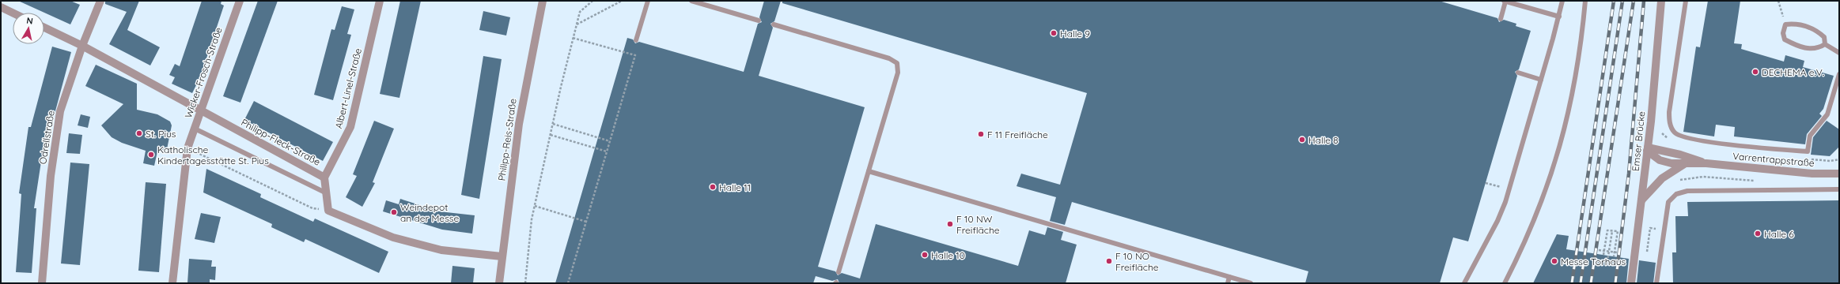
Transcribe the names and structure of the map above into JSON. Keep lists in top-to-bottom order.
{
  "streets": {
    "street": [
      "Wicker-Frosch-Straße",
      "Albert-Linel-Straße",
      "Odrellstraße",
      "Philipp-Reis-Straße",
      "Emser Brücke",
      "Philipp-Fleck-Straße",
      "Varrentrappstraße"
    ]
  },
  "crossings": [
    ["Wicker-Frosch-Straße", "Philipp-Fleck-Straße"],
    ["Albert-Linel-Straße", "Philipp-Fleck-Straße"],
    ["Odrellstraße", "Philipp-Fleck-Straße"],
    ["Emser Brücke", "Varrentrappstraße"]
  ],
  "places": [
    "Halle 9",
    "DECHEMA e.V.",
    "St. Pius",
    "F 11 Freifläche",
    "Halle 8",
    "Katholische Kindertagesstätte St. Pius",
    "Halle 11",
    "Weindepot an der Messe",
    "F 10 NW Freifläche",
    "Halle 6",
    "Halle 10",
    "F 10 NO Freifläche",
    "Messe Torhaus"
  ],
  "north": "top"
}
